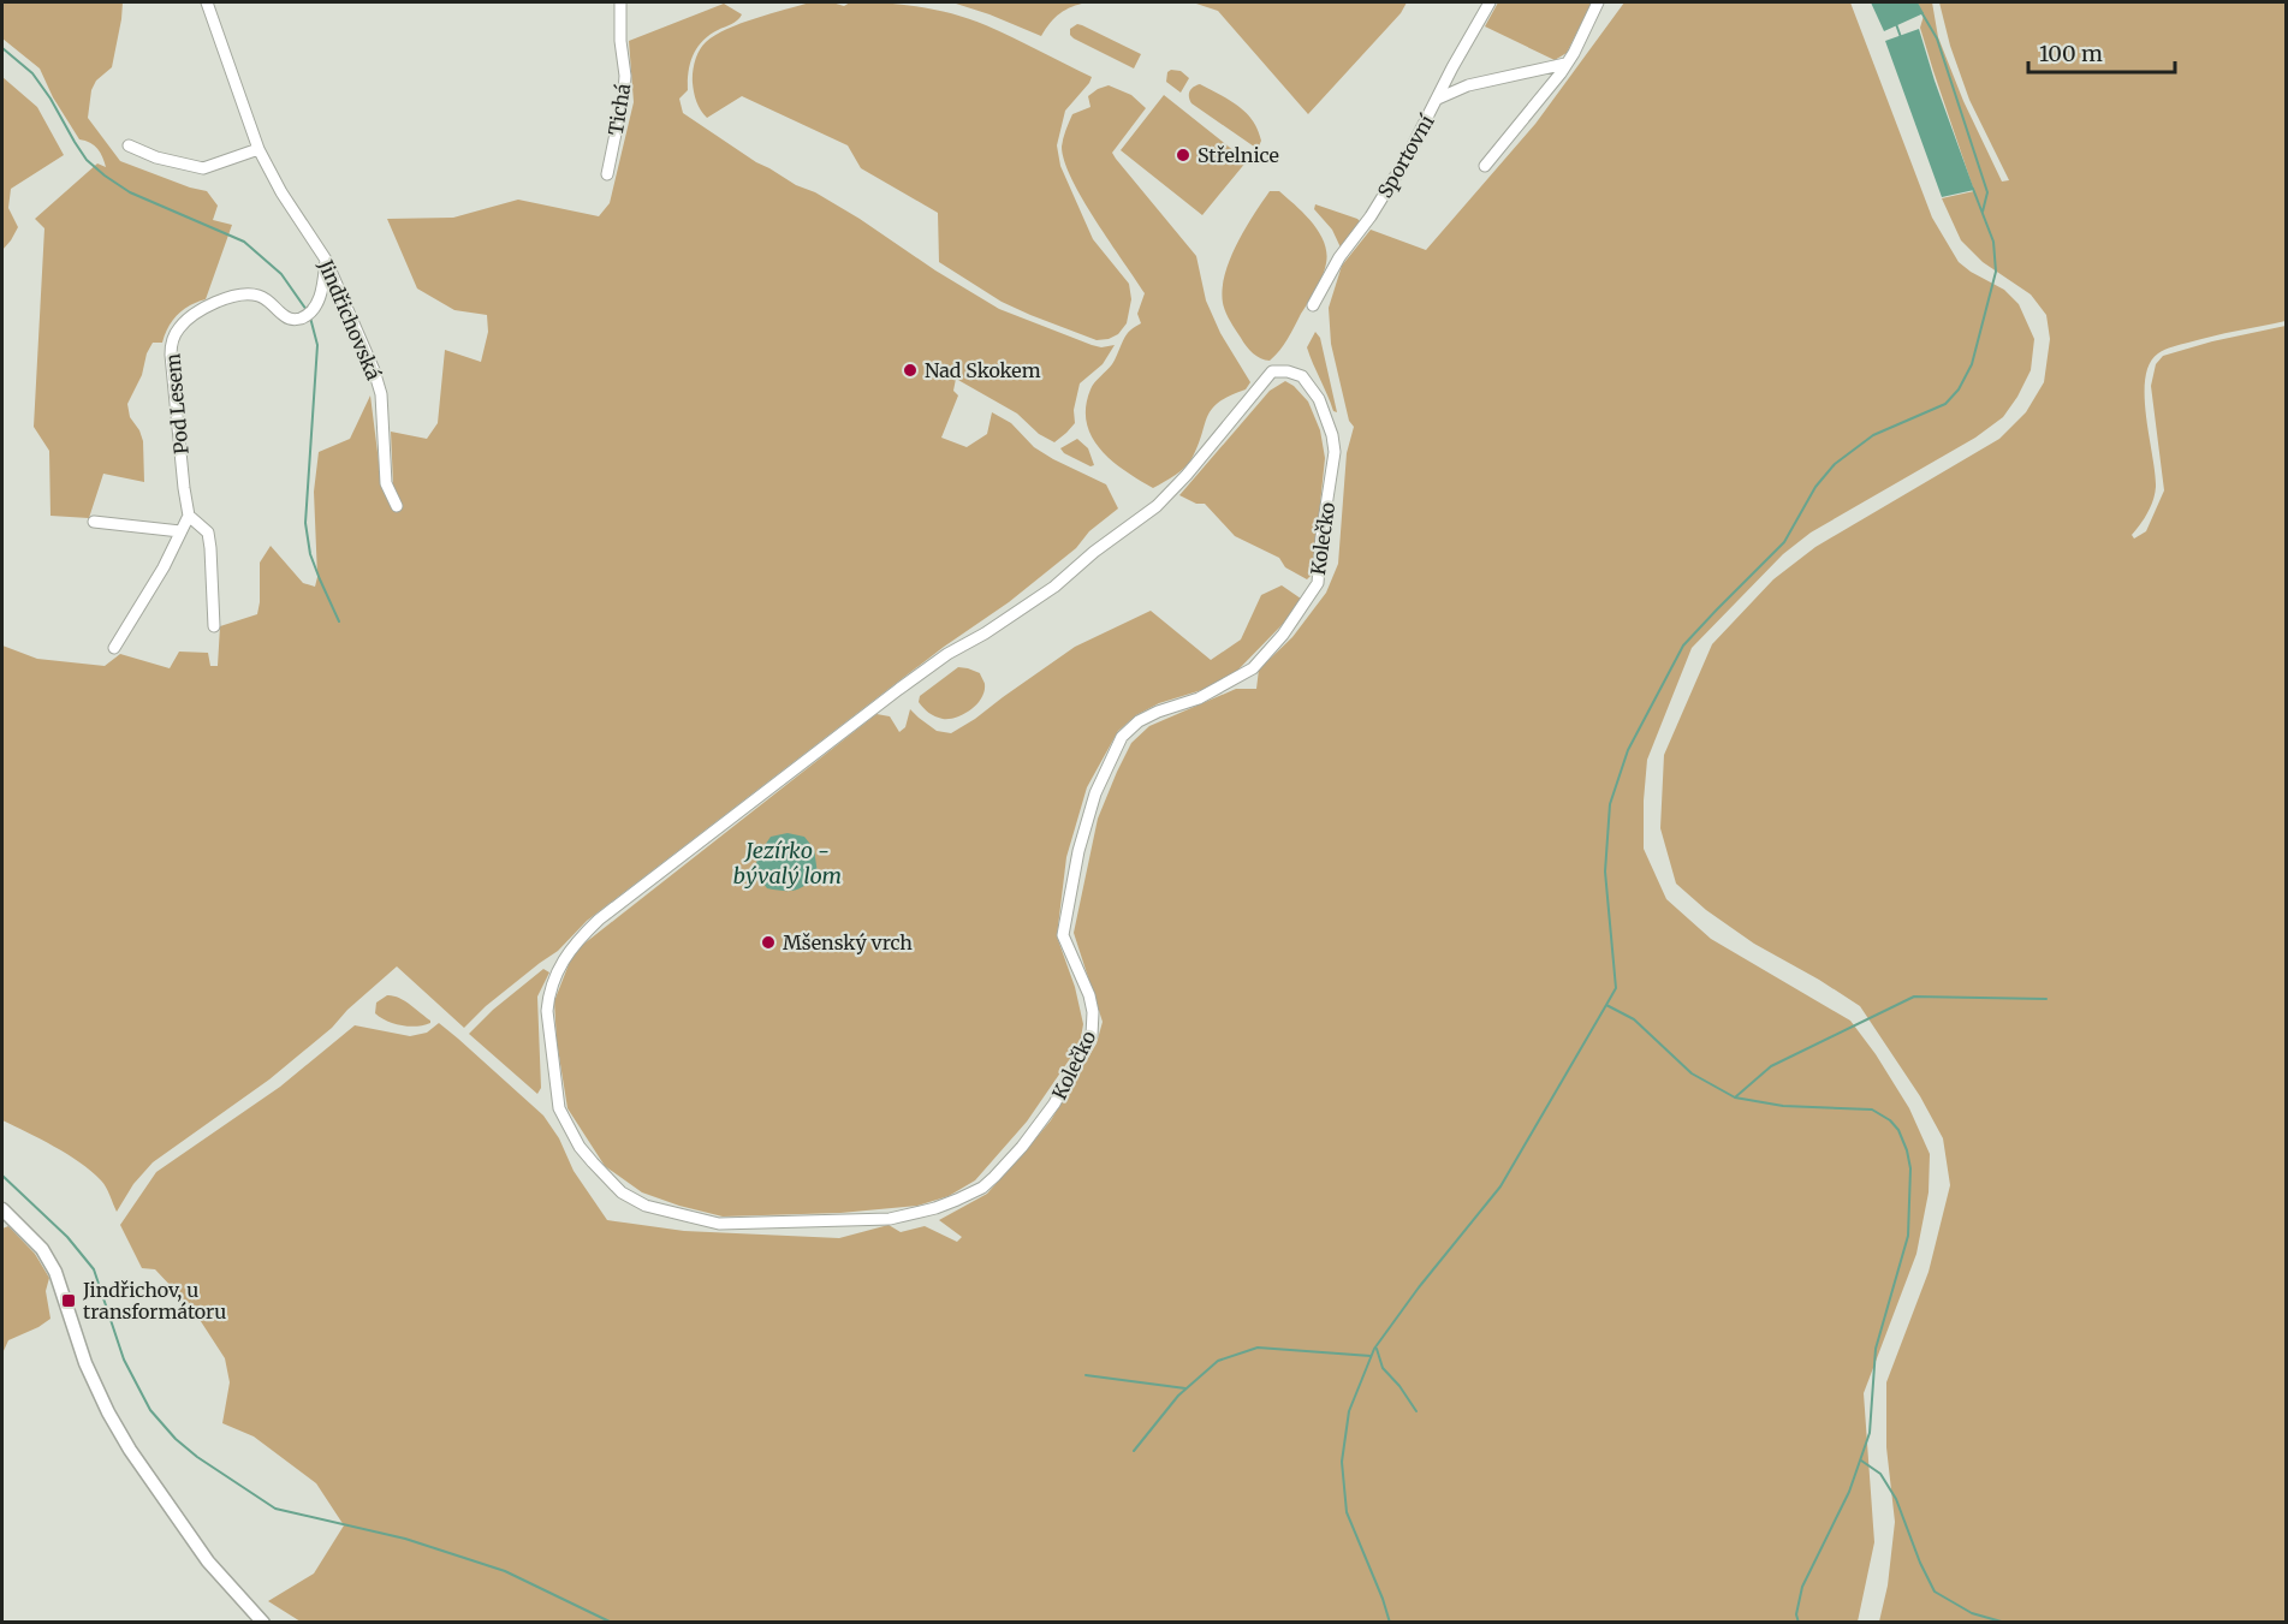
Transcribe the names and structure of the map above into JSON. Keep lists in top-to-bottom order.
{
  "streets": {
    "street": [
      "Tichá",
      "Sportovní",
      "Jindřichovská",
      "Pod Lesem",
      "Kolečko"
    ]
  },
  "crossings": [
    ["Jindřichovská", "Pod Lesem"]
  ],
  "water": ["Jezírko - bývalý lom"],
  "places": {
    "other": ["Střelnice", "Nad Skokem", "Mšenský vrch"],
    "transit": ["Jindřichov, u transformátoru"]
  },
  "scale_bar": "100 m"
}
